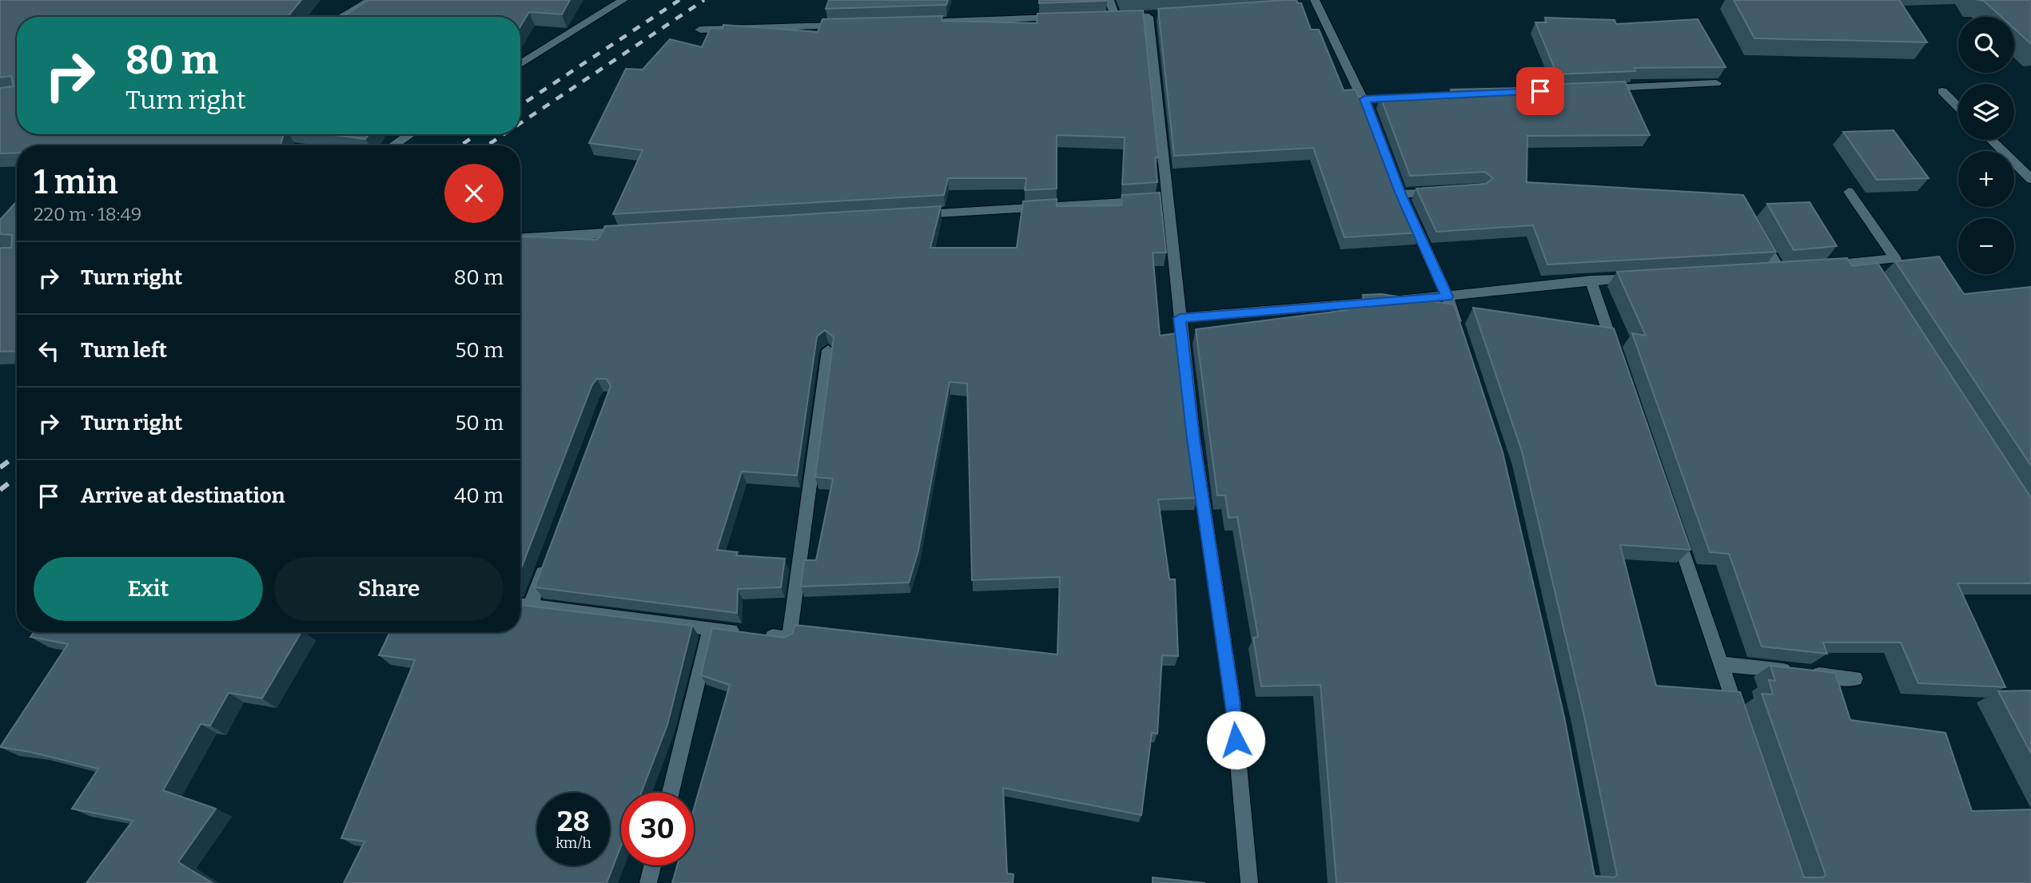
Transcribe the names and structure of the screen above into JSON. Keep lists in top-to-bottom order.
{
  "page": {
    "map_buttons": ["+", "−"],
    "turn": ["80 m", "Turn right"],
    "heading": ["1 min", "220 m · 18:49"],
    "list": [
      {
        "name": "Turn right",
        "value": "80 m"
      },
      {
        "name": "Turn left",
        "value": "50 m"
      },
      {
        "name": "Turn right",
        "value": "50 m"
      },
      {
        "name": "Arrive at destination",
        "value": "40 m"
      }
    ],
    "buttons": ["Exit", "Share"],
    "speed": "28 km/h",
    "limit": "30"
  }
}
